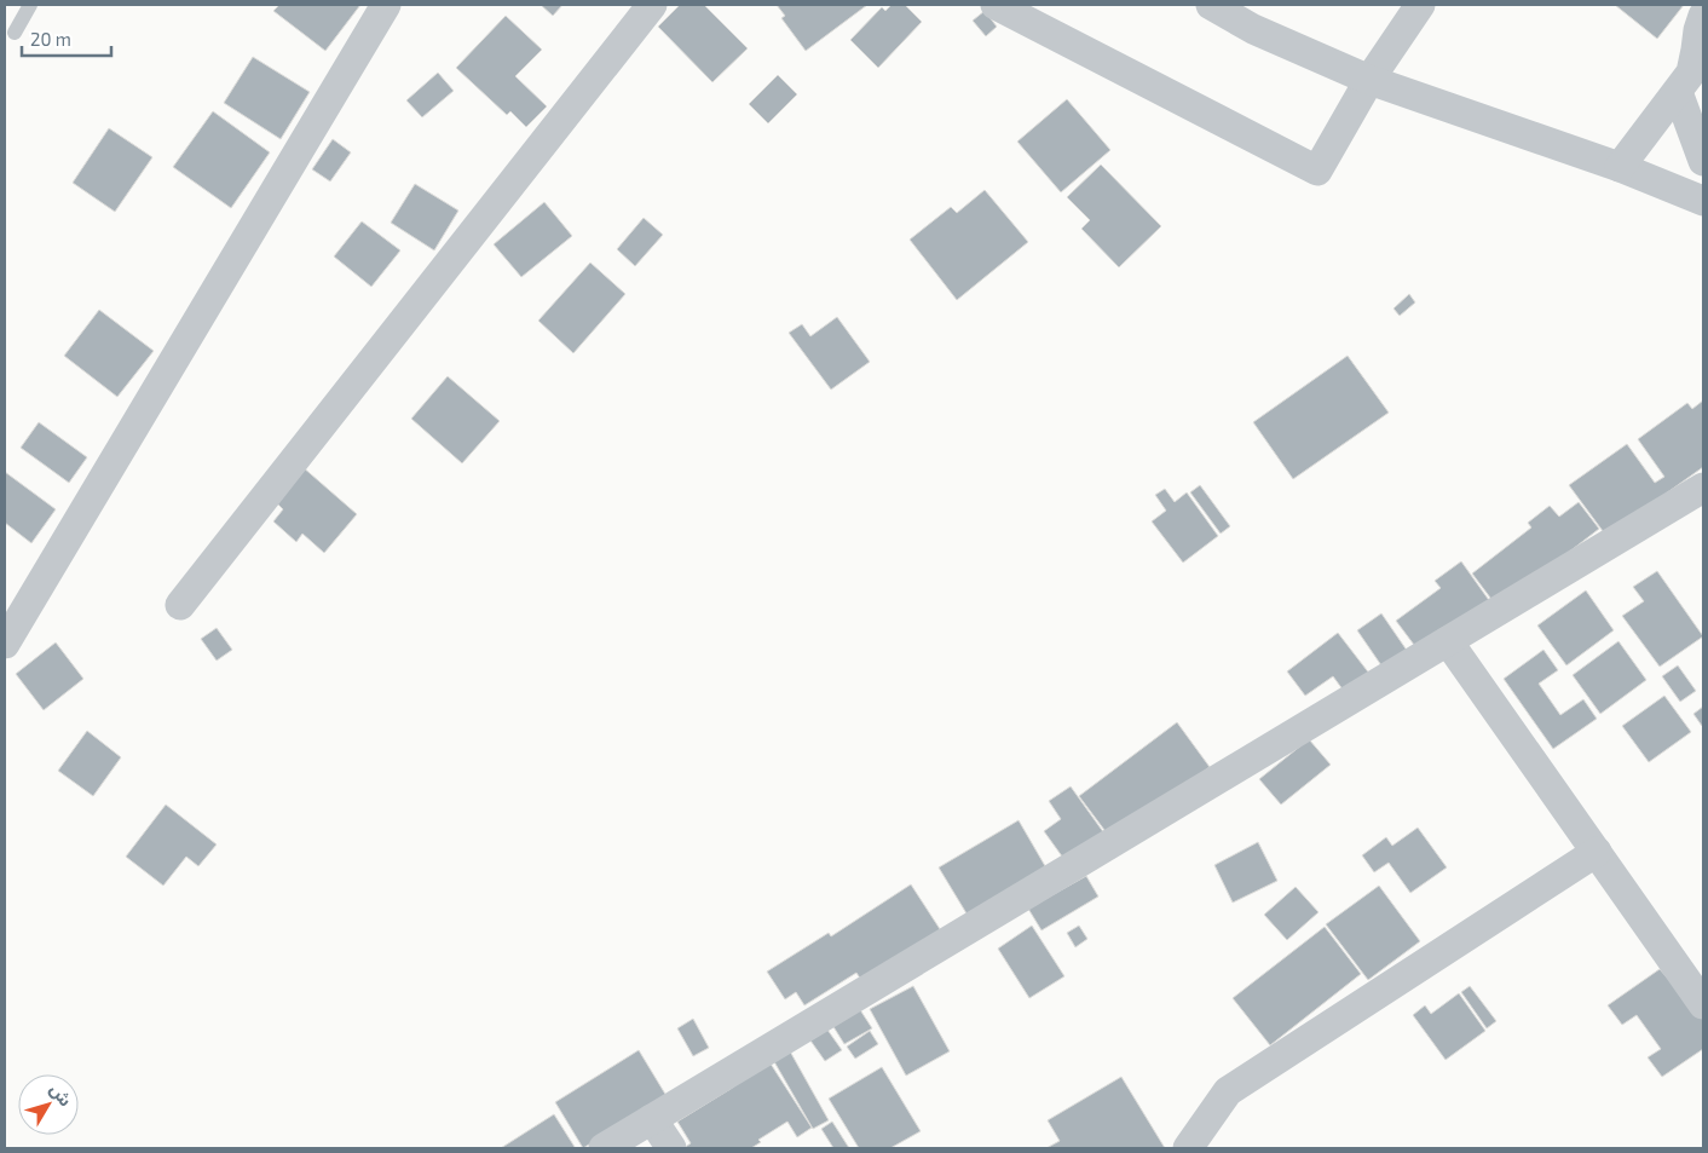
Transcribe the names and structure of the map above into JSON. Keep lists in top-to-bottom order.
{
  "scale_bar": "20 m",
  "north": "top right"
}
